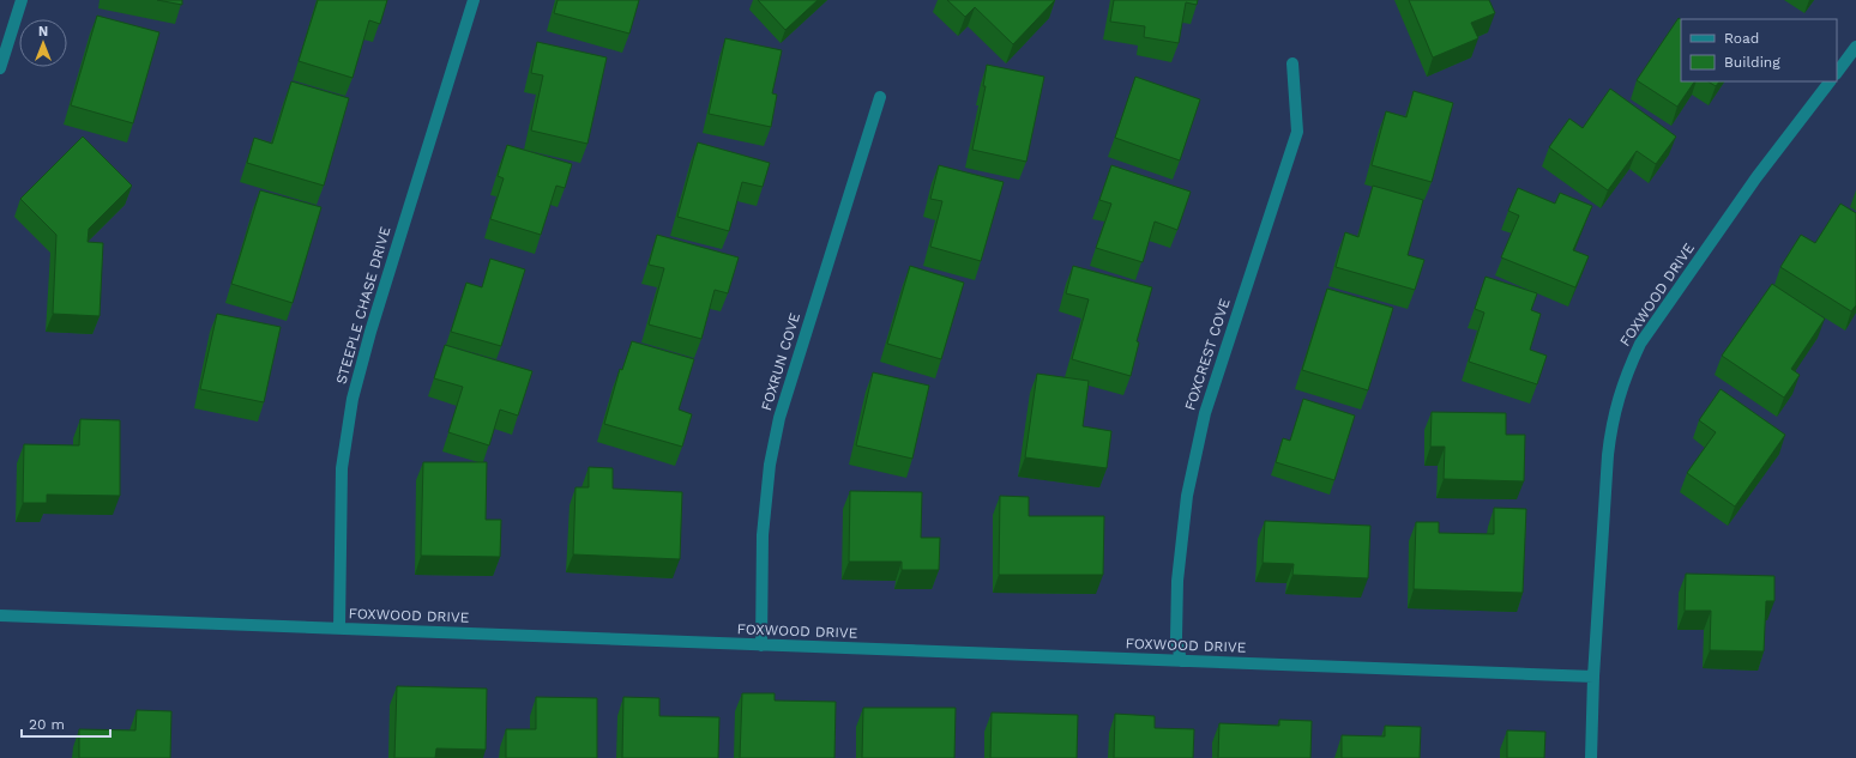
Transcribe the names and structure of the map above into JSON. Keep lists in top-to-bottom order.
{
  "streets": {
    "street": [
      "FOXWOOD DRIVE",
      "STEEPLE CHASE DRIVE",
      "FOXCREST COVE",
      "FOXRUN COVE"
    ]
  },
  "crossings": [
    ["FOXWOOD DRIVE", "STEEPLE CHASE DRIVE"],
    ["FOXWOOD DRIVE", "FOXCREST COVE"],
    ["FOXWOOD DRIVE", "FOXRUN COVE"]
  ],
  "legend": ["Road", "Building"],
  "scale_bar": "20 m",
  "north": "top"
}
